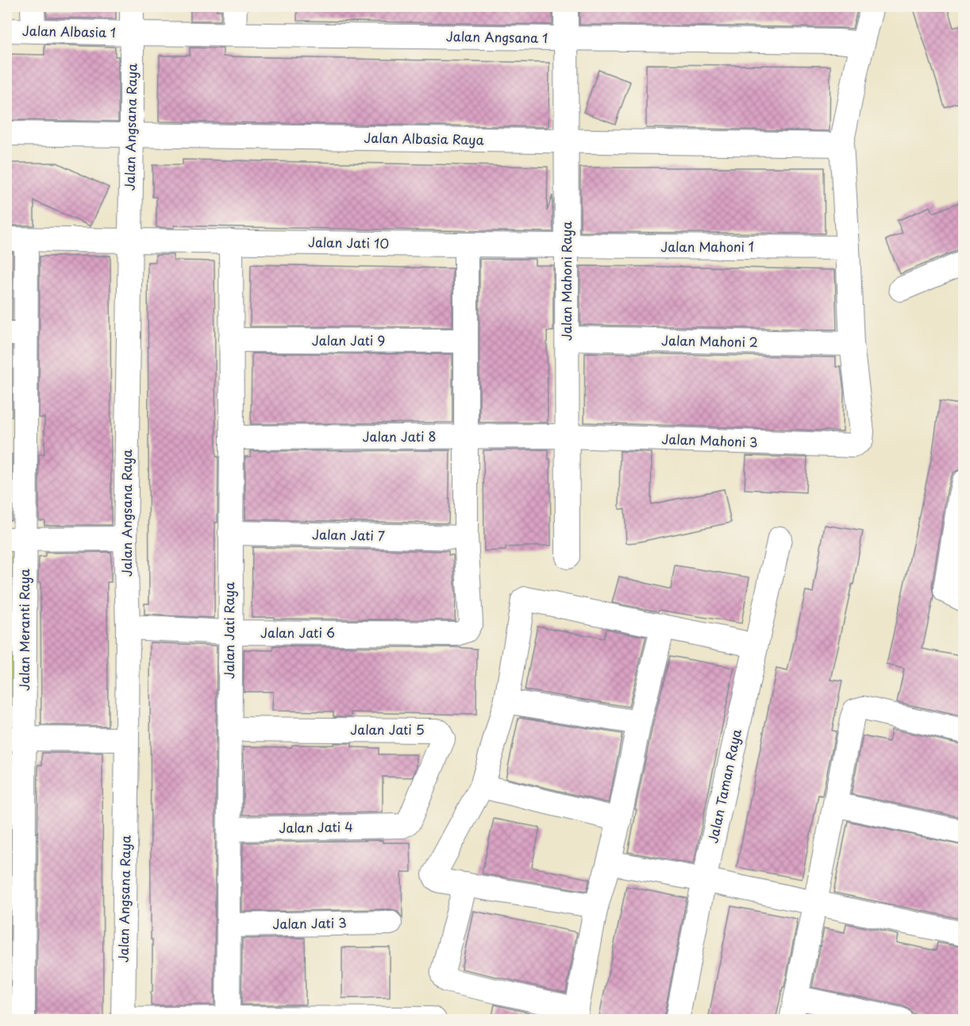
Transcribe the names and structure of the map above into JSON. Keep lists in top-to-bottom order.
{
  "streets": {
    "street": [
      "Jalan Albasia 1",
      "Jalan Angsana 1",
      "Jalan Angsana Raya",
      "Jalan Albasia Raya",
      "Jalan Jati 10",
      "Jalan Mahoni 1",
      "Jalan Mahoni Raya",
      "Jalan Jati 9",
      "Jalan Mahoni 2",
      "Jalan Jati 8",
      "Jalan Mahoni 3",
      "Jalan Jati 7",
      "Jalan Meranti Raya",
      "Jalan Jati Raya",
      "Jalan Jati 6",
      "Jalan Jati 5",
      "Jalan Taman Raya",
      "Jalan Jati 4",
      "Jalan Jati 3"
    ]
  },
  "crossings": [
    ["Jalan Albasia 1", "Jalan Angsana 1"],
    ["Jalan Albasia 1", "Jalan Angsana Raya"],
    ["Jalan Angsana 1", "Jalan Angsana Raya"],
    ["Jalan Angsana 1", "Jalan Mahoni Raya"],
    ["Jalan Angsana Raya", "Jalan Albasia Raya"],
    ["Jalan Angsana Raya", "Jalan Jati 10"],
    ["Jalan Angsana Raya", "Jalan Jati 6"],
    ["Jalan Albasia Raya", "Jalan Mahoni Raya"],
    ["Jalan Jati 10", "Jalan Mahoni 1"],
    ["Jalan Jati 10", "Jalan Mahoni Raya"],
    ["Jalan Jati 10", "Jalan Meranti Raya"],
    ["Jalan Jati 10", "Jalan Jati Raya"],
    ["Jalan Mahoni 1", "Jalan Mahoni Raya"],
    ["Jalan Mahoni Raya", "Jalan Mahoni 2"],
    ["Jalan Mahoni Raya", "Jalan Jati 8"],
    ["Jalan Mahoni Raya", "Jalan Mahoni 3"],
    ["Jalan Jati 9", "Jalan Jati Raya"],
    ["Jalan Mahoni 2", "Jalan Mahoni 3"],
    ["Jalan Jati 8", "Jalan Mahoni 3"],
    ["Jalan Jati 8", "Jalan Jati Raya"],
    ["Jalan Jati 7", "Jalan Jati Raya"],
    ["Jalan Jati 7", "Jalan Jati 6"],
    ["Jalan Jati Raya", "Jalan Jati 6"],
    ["Jalan Jati Raya", "Jalan Jati 5"],
    ["Jalan Jati Raya", "Jalan Jati 4"],
    ["Jalan Jati Raya", "Jalan Jati 3"],
    ["Jalan Jati 5", "Jalan Jati 4"]
  ]
}
